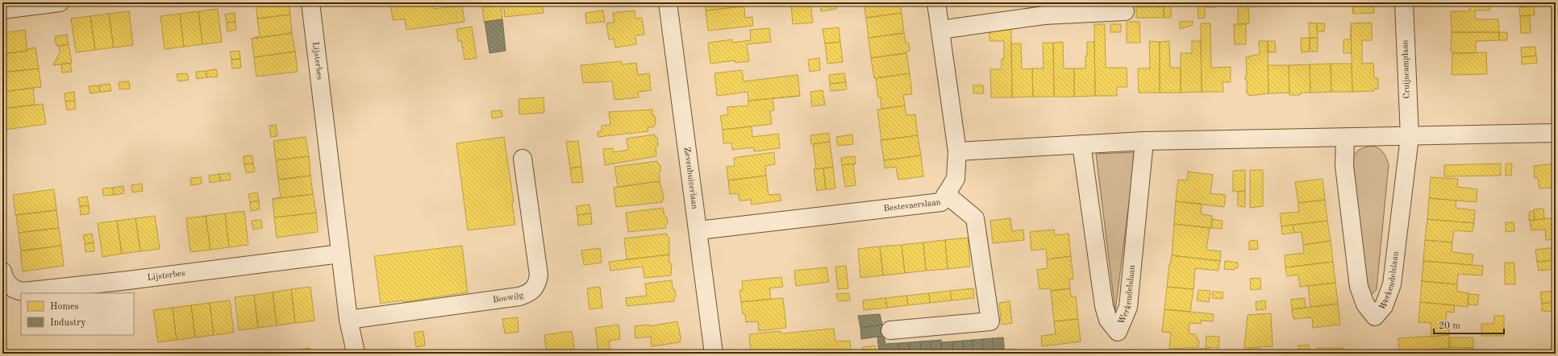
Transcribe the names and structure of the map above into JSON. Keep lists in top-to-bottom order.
{
  "streets": {
    "street": [
      "Lijsterbes",
      "Cruijscamplaan",
      "Zevenhuizerlaan",
      "Bestevaerslaan",
      "Werkendelslaan",
      "Boswilg"
    ]
  },
  "crossings": [
    ["Lijsterbes", "Boswilg"],
    ["Cruijscamplaan", "Werkendelslaan"],
    ["Zevenhuizerlaan", "Bestevaerslaan"]
  ],
  "legend": ["Homes", "Industry"],
  "scale_bar": "20 m"
}
